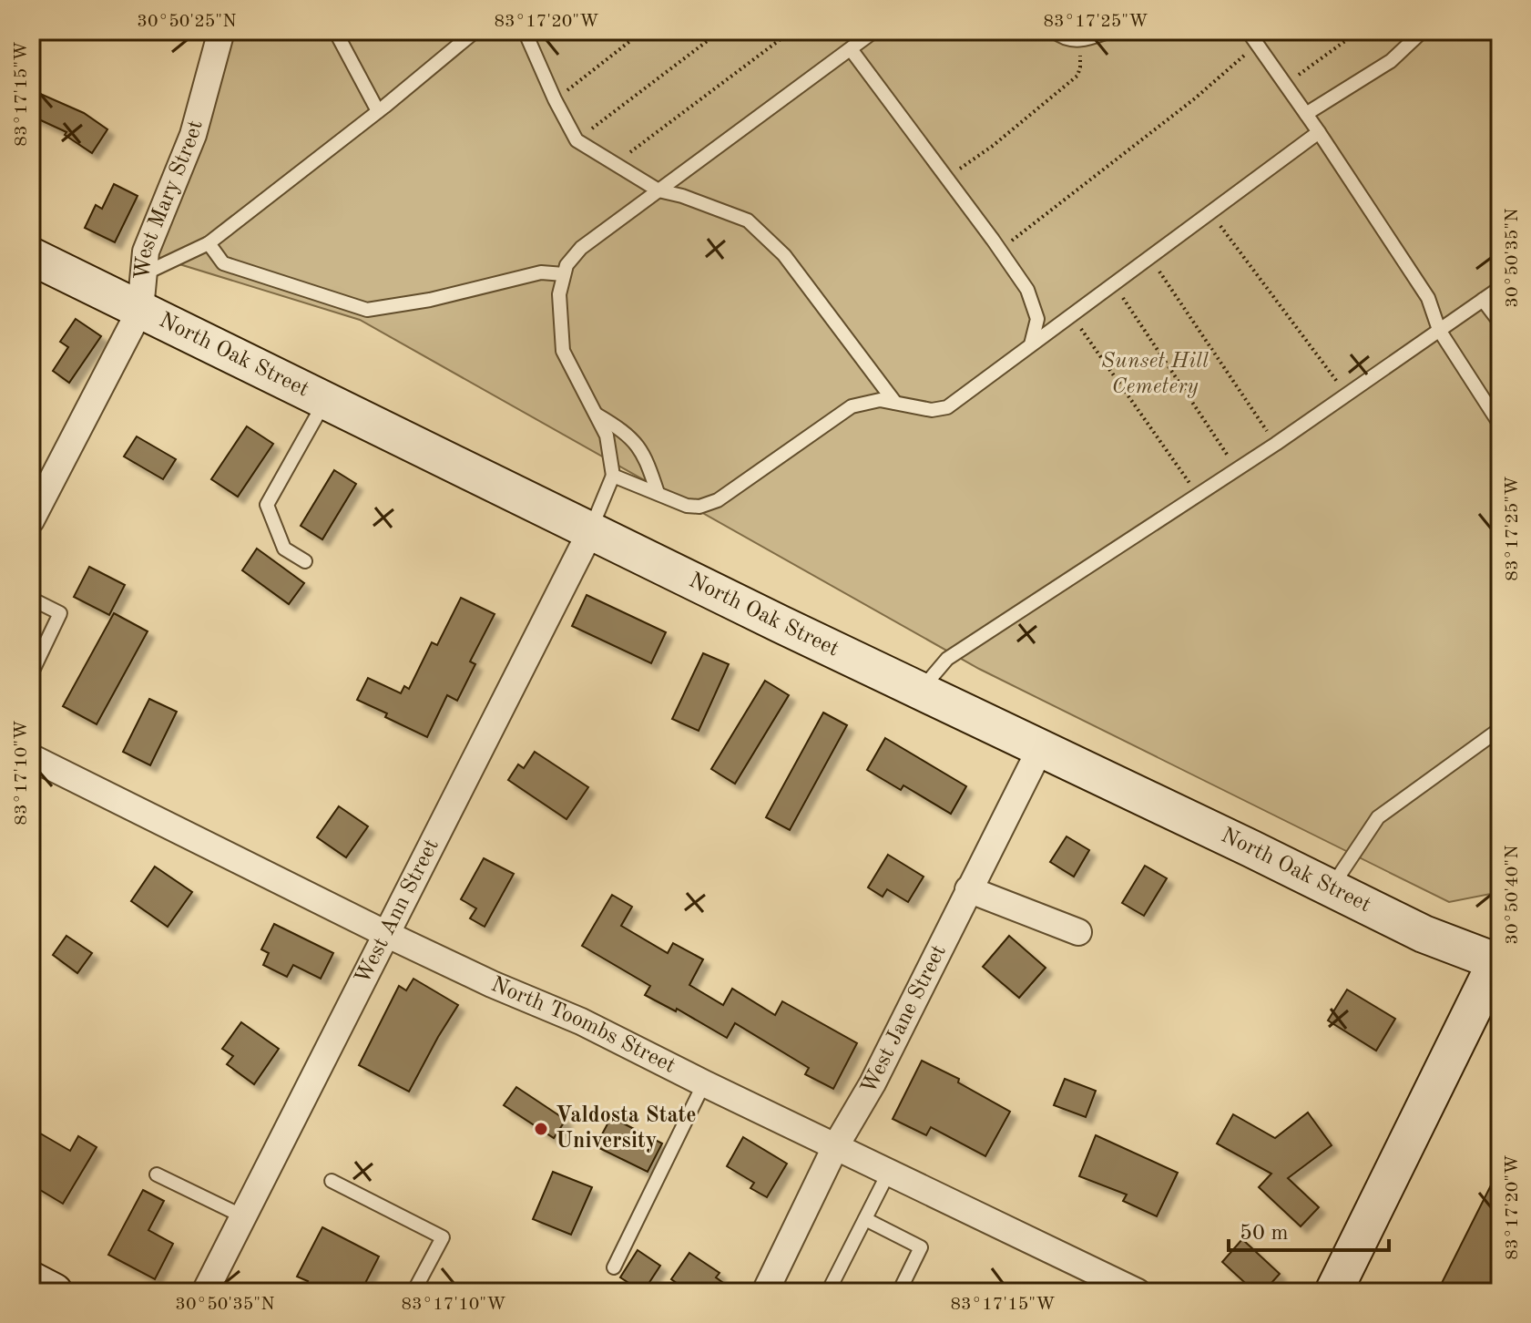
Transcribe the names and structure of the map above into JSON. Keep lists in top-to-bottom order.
{
  "streets": {
    "main road": ["North Oak Street"],
    "street": [
      "West Mary Street",
      "West Ann Street",
      "West Jane Street",
      "North Toombs Street"
    ]
  },
  "crossings": [
    ["West Mary Street", "North Oak Street"],
    ["North Oak Street", "West Ann Street"],
    ["North Oak Street", "West Jane Street"],
    ["West Ann Street", "North Toombs Street"],
    ["West Jane Street", "North Toombs Street"]
  ],
  "parks": ["Sunset Hill Cemetery"],
  "places": ["Valdosta State University"],
  "scale_bar": "50 m",
  "coordinates": [
    "30°50'25\"N",
    "83°17'20\"W",
    "83°17'25\"W",
    "83°17'15\"W",
    "30°50'35\"N",
    "83°17'10\"W",
    "30°50'40\"N"
  ]
}
